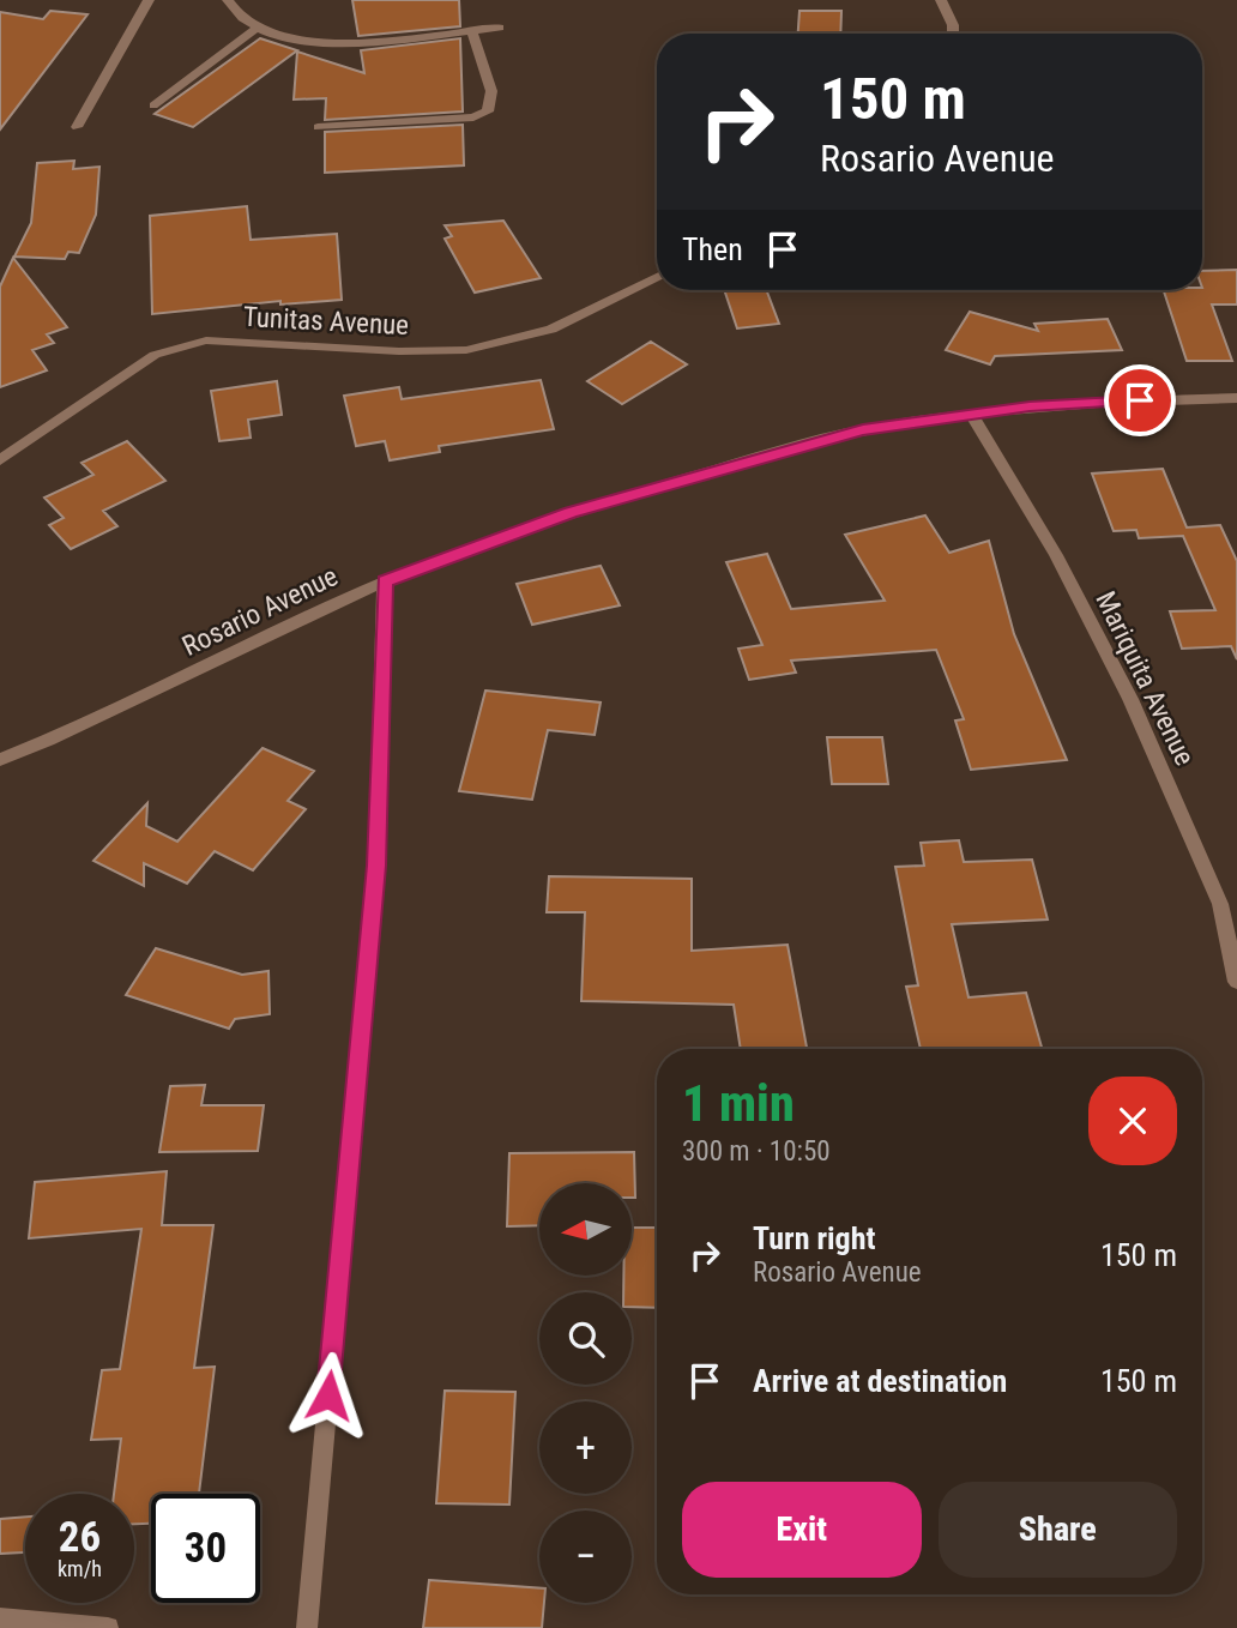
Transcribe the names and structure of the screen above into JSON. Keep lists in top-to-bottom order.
{
  "streets": {
    "street": ["Tunitas Avenue", "Rosario Avenue", "Mariquita Avenue"]
  },
  "crossings": [
    ["Rosario Avenue", "Mariquita Avenue"]
  ],
  "north": "left",
  "page": {
    "turn": ["150 m", "Rosario Avenue"],
    "then": "Then",
    "heading": ["1 min", "300 m · 10:50"],
    "map_buttons": ["+", "−"],
    "list": [
      {
        "name": "Turn right",
        "note": "Rosario Avenue",
        "value": "150 m"
      },
      {
        "name": "Arrive at destination",
        "value": "150 m"
      }
    ],
    "buttons": ["Exit", "Share"],
    "speed": "26 km/h",
    "limit": "30"
  }
}
